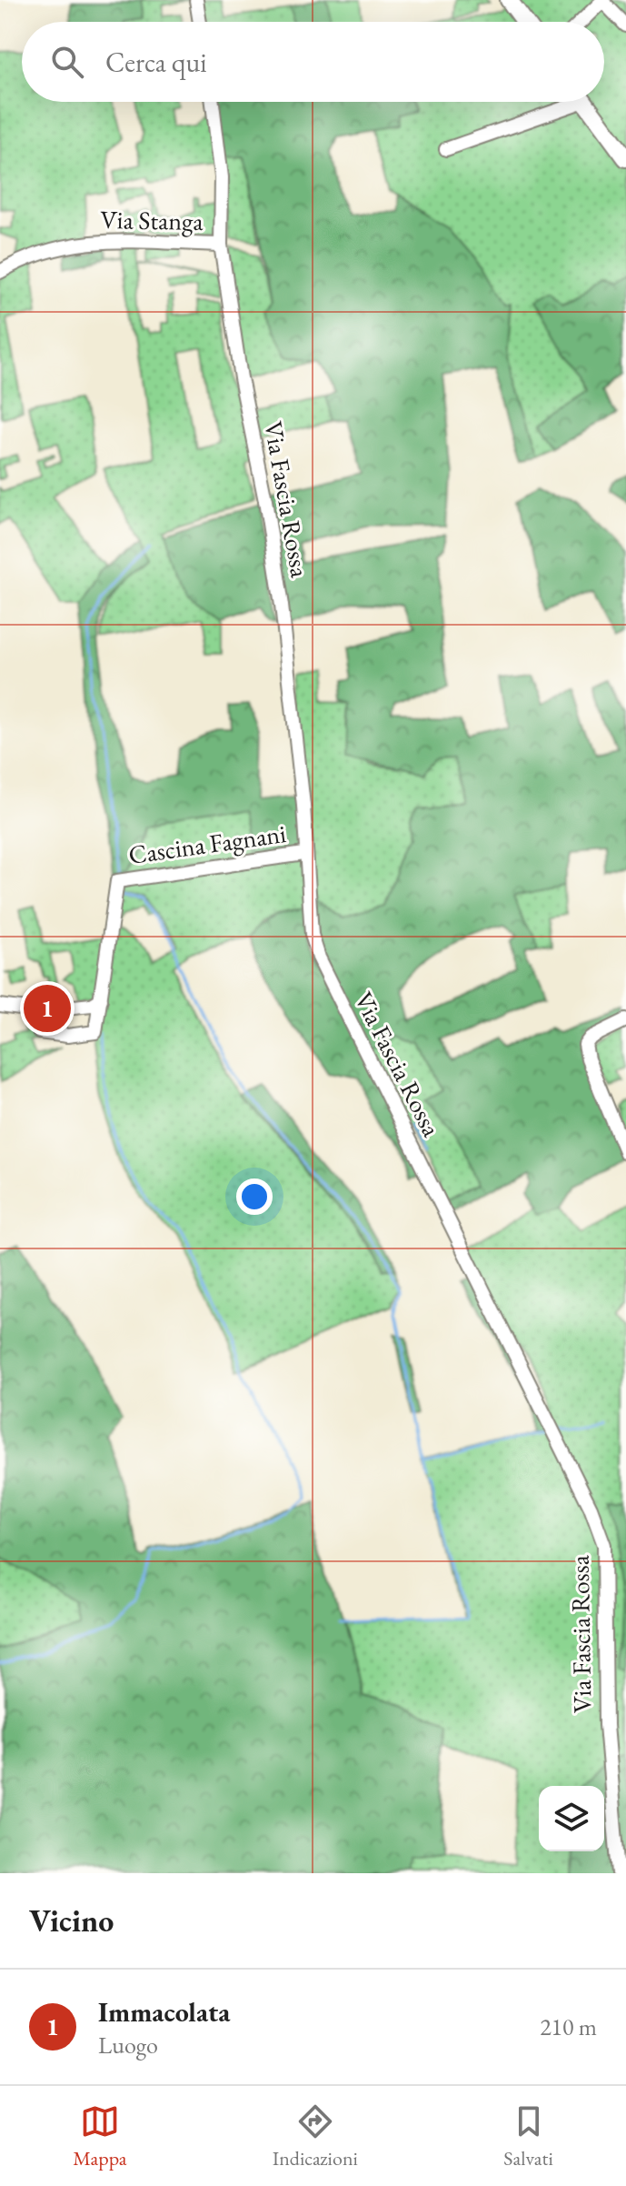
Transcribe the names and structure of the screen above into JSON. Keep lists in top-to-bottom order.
{
  "streets": {
    "street": ["Via Stanga", "Via Fascia Rossa", "Cascina Fagnani"]
  },
  "crossings": [
    ["Via Stanga", "Via Fascia Rossa"],
    ["Via Fascia Rossa", "Cascina Fagnani"]
  ],
  "page": {
    "search": "Cerca qui",
    "pins": "1",
    "heading": "Vicino",
    "list": [
      {
        "mark": "1",
        "name": "Immacolata",
        "note": "Luogo",
        "value": "210 m"
      }
    ],
    "nav": ["Mappa", "Indicazioni", "Salvati"]
  }
}
